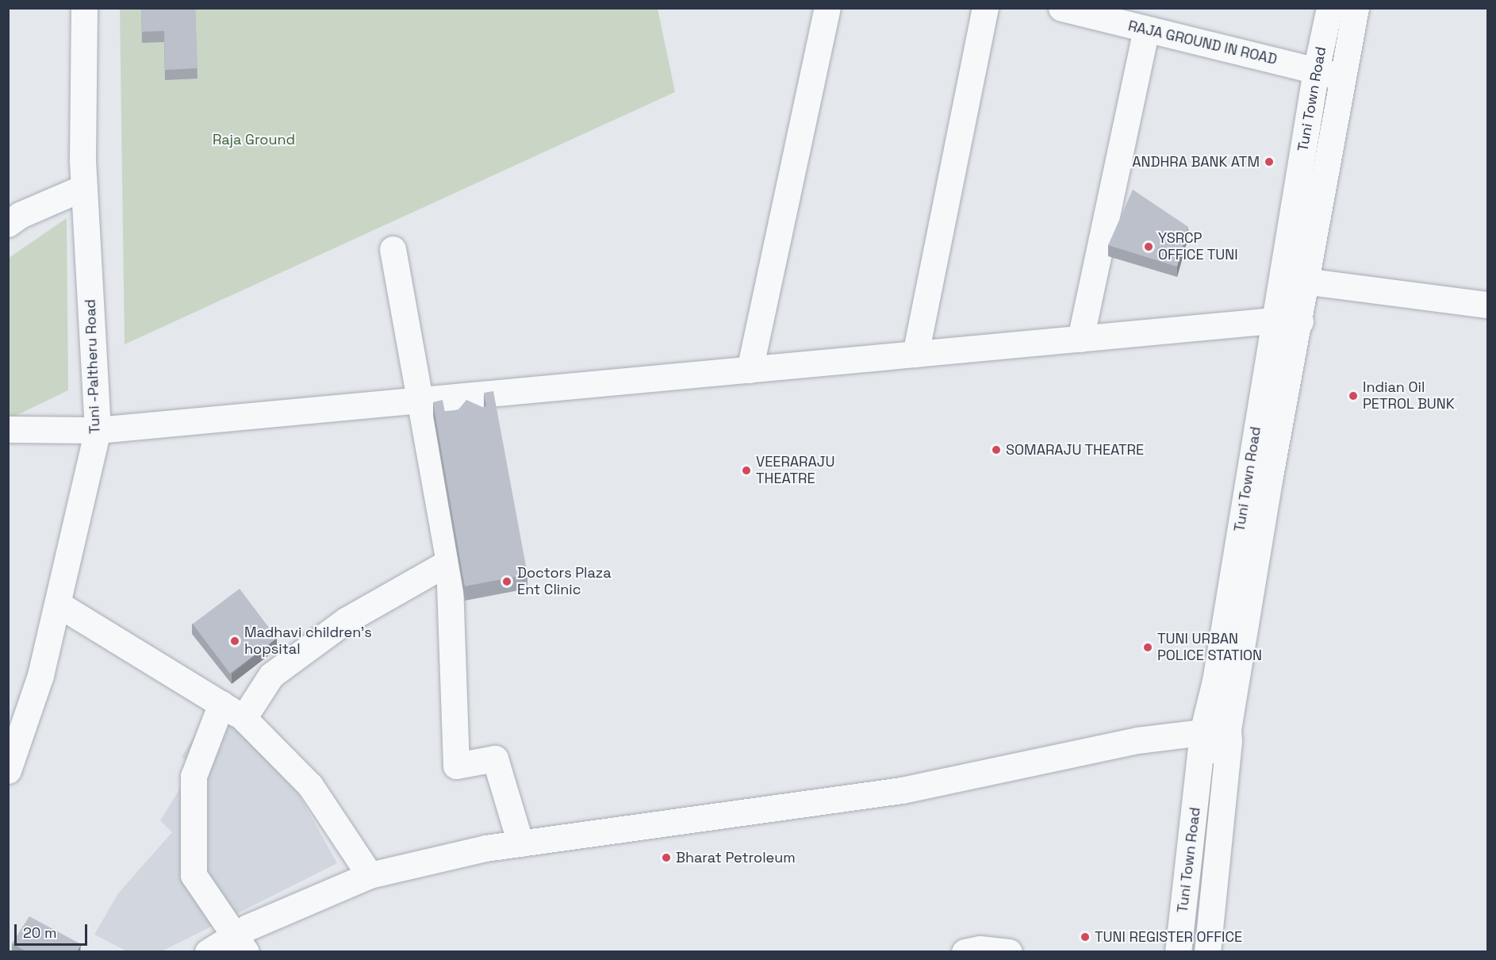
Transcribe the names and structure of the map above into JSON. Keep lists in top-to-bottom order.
{
  "streets": {
    "street": ["RAJA GROUND IN ROAD", "Tuni Town Road", "Tuni -Paltheru Road"]
  },
  "crossings": [
    ["RAJA GROUND IN ROAD", "Tuni Town Road"]
  ],
  "parks": ["Raja Ground"],
  "places": [
    "ANDHRA BANK ATM",
    "YSRCP OFFICE TUNI",
    "Indian Oil PETROL BUNK",
    "SOMARAJU THEATRE",
    "VEERARAJU THEATRE",
    "Doctors Plaza Ent Clinic",
    "Madhavi children's hopsital",
    "TUNI URBAN POLICE STATION",
    "Bharat Petroleum",
    "TUNI REGISTER OFFICE"
  ],
  "scale_bar": "20 m"
}
